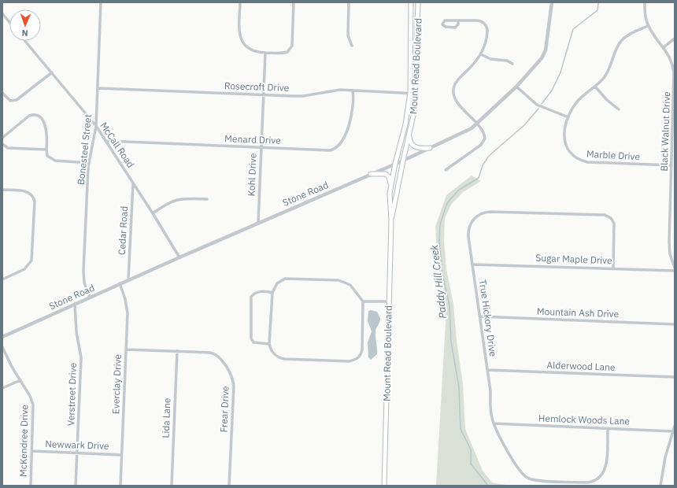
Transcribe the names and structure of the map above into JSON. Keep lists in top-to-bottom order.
{
  "streets": {
    "main road": ["Mount Read Boulevard"],
    "street": [
      "Rosecroft Drive",
      "Black Walnut Drive",
      "Menard Drive",
      "McCall Road",
      "Bonesteel Street",
      "Marble Drive",
      "Kohl Drive",
      "Stone Road",
      "Cedar Road",
      "Sugar Maple Drive",
      "Mountain Ash Drive",
      "True Hickory Drive",
      "Alderwood Lane",
      "Everclay Drive",
      "Verstreet Drive",
      "Frear Drive",
      "Lida Lane",
      "Hemlock Woods Lane",
      "McKendree Drive",
      "Newwark Drive"
    ]
  },
  "crossings": [
    ["Mount Read Boulevard", "Rosecroft Drive"],
    ["Mount Read Boulevard", "Stone Road"],
    ["Rosecroft Drive", "Menard Drive"],
    ["Rosecroft Drive", "Bonesteel Street"],
    ["Rosecroft Drive", "Kohl Drive"],
    ["Black Walnut Drive", "Marble Drive"],
    ["Menard Drive", "McCall Road"],
    ["Menard Drive", "Kohl Drive"],
    ["McCall Road", "Bonesteel Street"],
    ["McCall Road", "Stone Road"],
    ["McCall Road", "Cedar Road"],
    ["Bonesteel Street", "Stone Road"],
    ["Kohl Drive", "Stone Road"],
    ["Stone Road", "Cedar Road"],
    ["Stone Road", "Everclay Drive"],
    ["Stone Road", "Verstreet Drive"],
    ["Sugar Maple Drive", "True Hickory Drive"],
    ["Mountain Ash Drive", "True Hickory Drive"],
    ["True Hickory Drive", "Alderwood Lane"],
    ["True Hickory Drive", "Hemlock Woods Lane"],
    ["Everclay Drive", "Frear Drive"],
    ["Everclay Drive", "Newwark Drive"],
    ["Verstreet Drive", "Newwark Drive"],
    ["Frear Drive", "Lida Lane"],
    ["McKendree Drive", "Newwark Drive"]
  ],
  "water": ["Paddy Hill Creek"],
  "north": "bottom"
}
